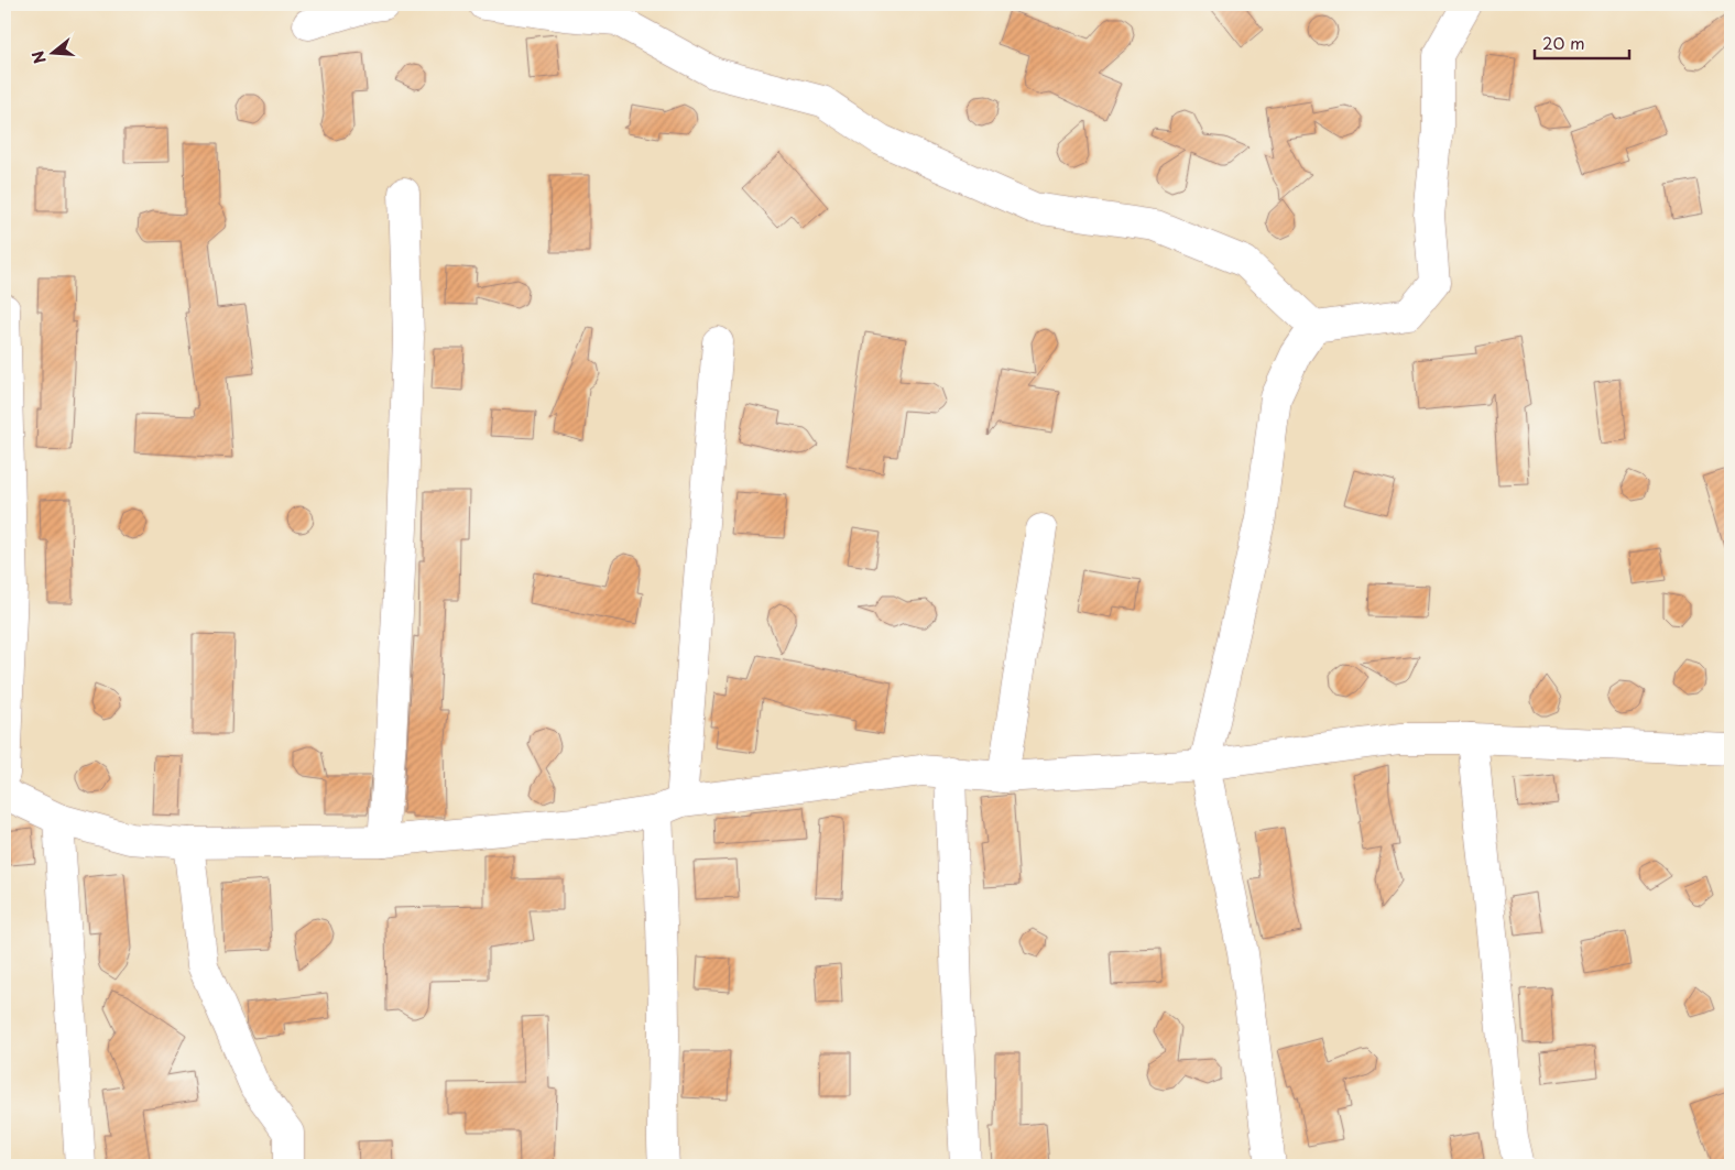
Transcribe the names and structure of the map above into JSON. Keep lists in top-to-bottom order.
{
  "scale_bar": "20 m",
  "north": "left"
}
